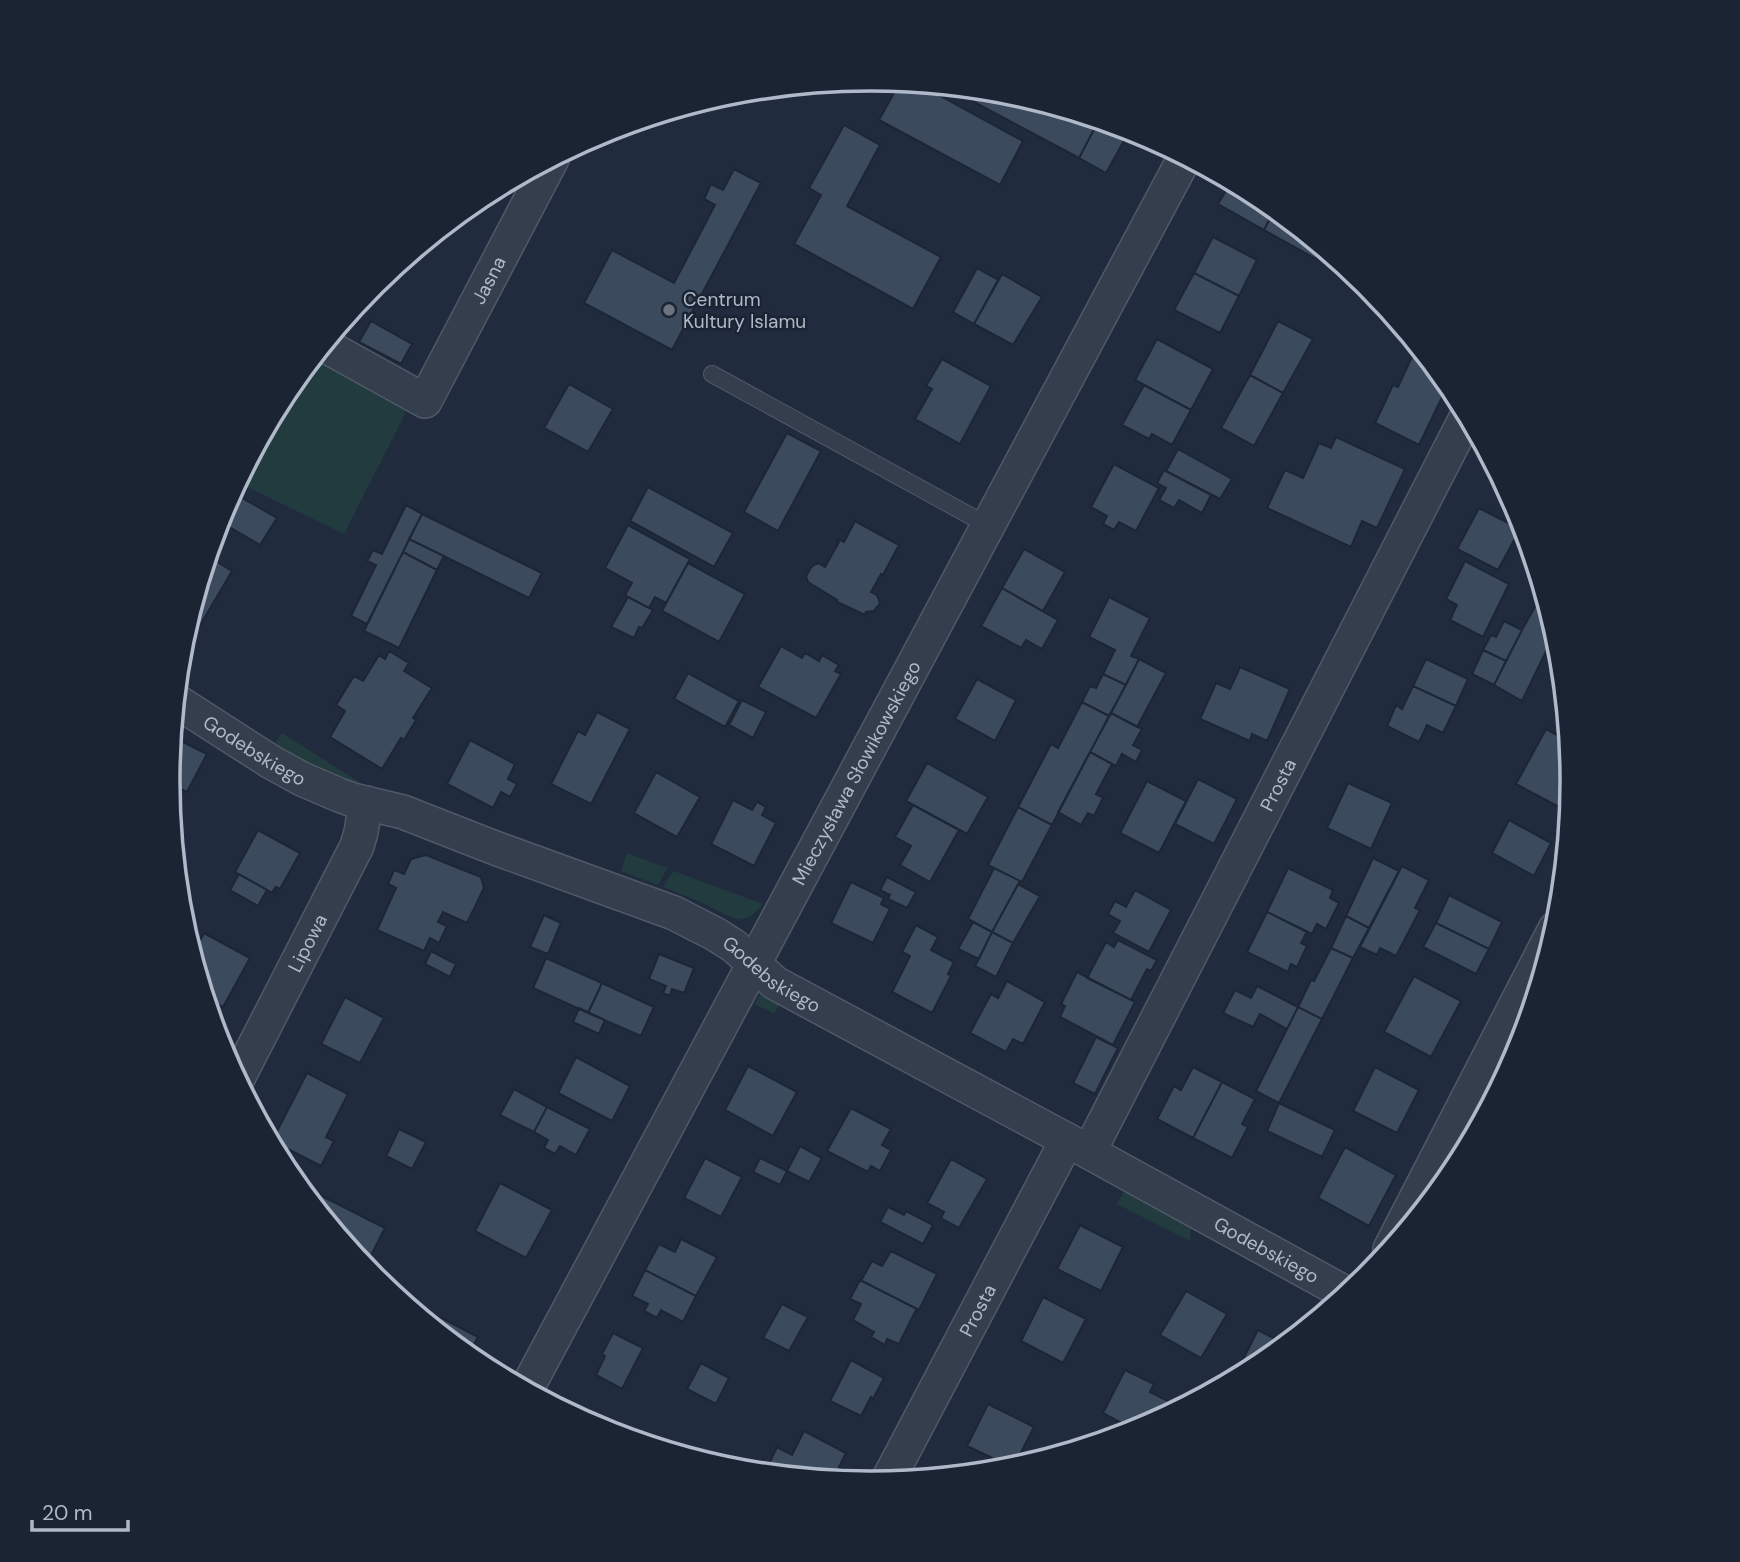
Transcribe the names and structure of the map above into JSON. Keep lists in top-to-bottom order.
{
  "streets": {
    "street": [
      "Jasna",
      "Godebskiego",
      "Mieczysława Słowikowskiego",
      "Prosta",
      "Lipowa"
    ]
  },
  "crossings": [
    ["Godebskiego", "Mieczysława Słowikowskiego"],
    ["Godebskiego", "Prosta"],
    ["Godebskiego", "Lipowa"]
  ],
  "places": ["Centrum Kultury Islamu"],
  "scale_bar": "20 m"
}
